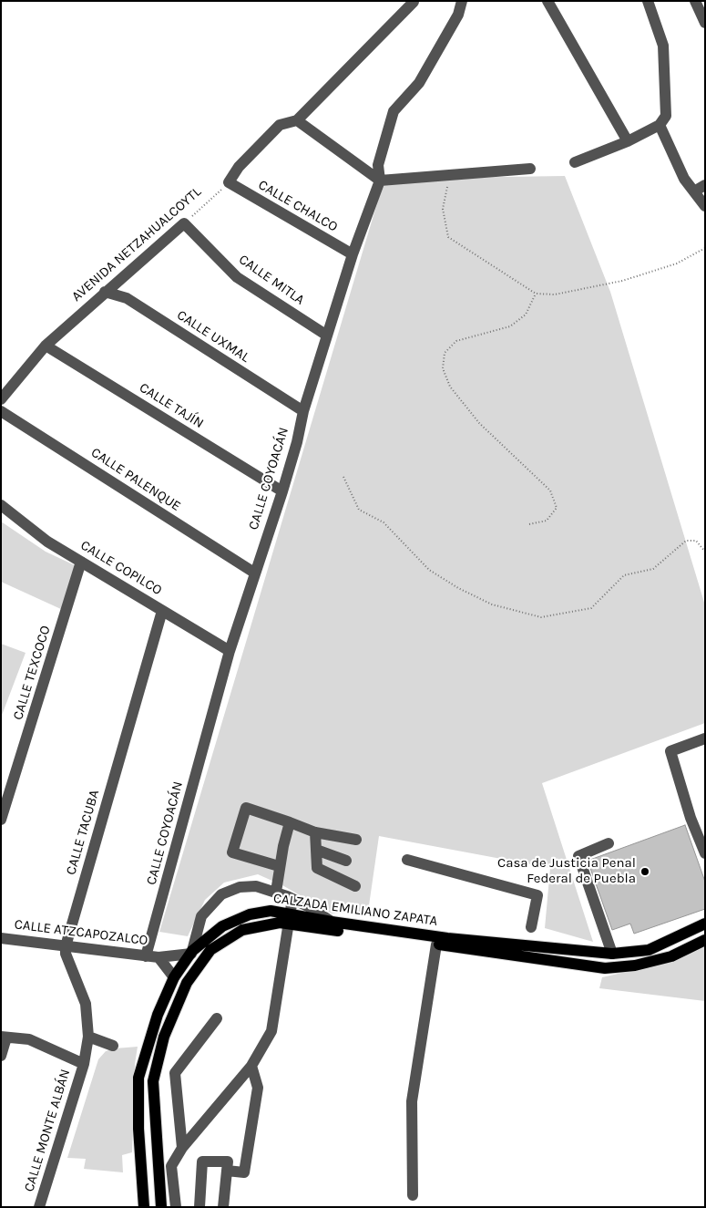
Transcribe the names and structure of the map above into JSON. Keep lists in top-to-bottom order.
{
  "streets": {
    "main road": ["CALZADA EMILIANO ZAPATA"],
    "street": [
      "CALLE CHALCO",
      "AVENIDA NETZAHUALCOYTL",
      "CALLE MITLA",
      "CALLE UXMAL",
      "CALLE TAJÍN",
      "CALLE COYOACÁN",
      "CALLE PALENQUE",
      "CALLE COPILCO",
      "CALLE TEXCOCO",
      "CALLE TACUBA",
      "CALLE ATZCAPOZALCO",
      "CALLE MONTE ALBÁN"
    ]
  },
  "crossings": [
    ["CALLE CHALCO", "AVENIDA NETZAHUALCOYTL"],
    ["CALLE CHALCO", "CALLE COYOACÁN"],
    ["AVENIDA NETZAHUALCOYTL", "CALLE MITLA"],
    ["AVENIDA NETZAHUALCOYTL", "CALLE UXMAL"],
    ["AVENIDA NETZAHUALCOYTL", "CALLE TAJÍN"],
    ["CALLE MITLA", "CALLE COYOACÁN"],
    ["CALLE UXMAL", "CALLE COYOACÁN"],
    ["CALLE TAJÍN", "CALLE COYOACÁN"],
    ["CALLE COYOACÁN", "CALLE PALENQUE"],
    ["CALLE COYOACÁN", "CALLE COPILCO"],
    ["CALLE COYOACÁN", "CALLE ATZCAPOZALCO"],
    ["CALLE COPILCO", "CALLE TEXCOCO"],
    ["CALLE COPILCO", "CALLE TACUBA"],
    ["CALLE TACUBA", "CALLE ATZCAPOZALCO"],
    ["CALZADA EMILIANO ZAPATA", "CALLE ATZCAPOZALCO"]
  ],
  "places": ["Casa de Justicia Penal Federal de Puebla"]
}
